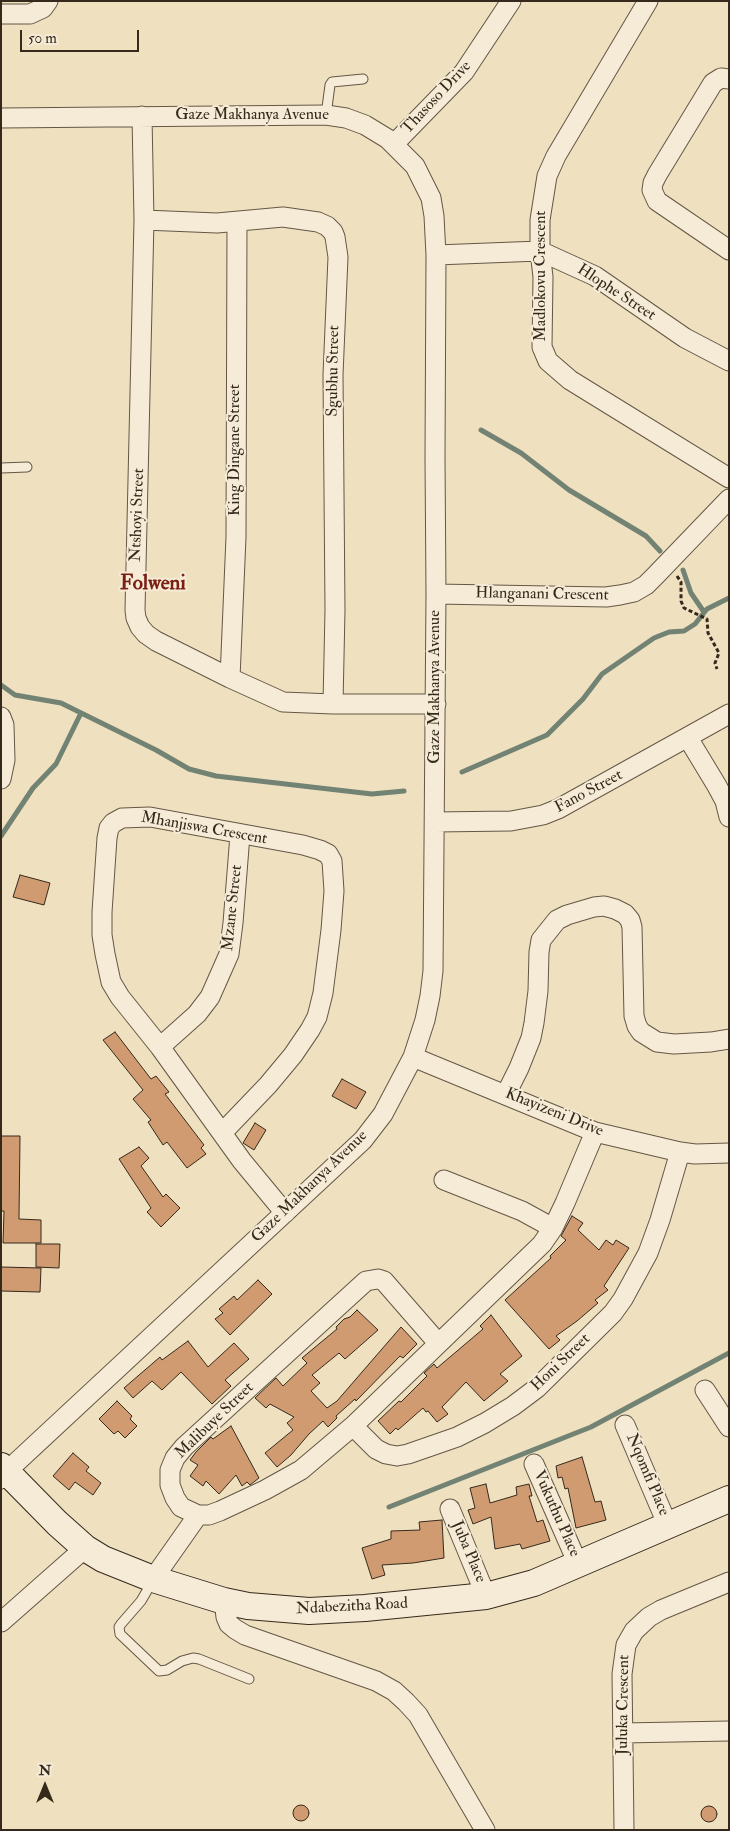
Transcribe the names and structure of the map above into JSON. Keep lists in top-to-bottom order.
{
  "streets": {
    "street": [
      "Thasoso Drive",
      "Gaze Makhanya Avenue",
      "Madlokovu Crescent",
      "Hlophe Street",
      "Sgubhu Street",
      "King Dingane Street",
      "Ntshoyi Street",
      "Hlanganani Crescent",
      "Fano Street",
      "Mhanjiswa Crescent",
      "Mzane Street",
      "Khayizeni Drive",
      "Honi Street",
      "Malibuye Street",
      "Nqomfi Place",
      "Vukuthu Place",
      "Juba Place",
      "Ndabezitha Road",
      "Juluka Crescent"
    ]
  },
  "crossings": [
    ["Thasoso Drive", "Gaze Makhanya Avenue"],
    ["Gaze Makhanya Avenue", "Hlophe Street"],
    ["Gaze Makhanya Avenue", "Ntshoyi Street"],
    ["Gaze Makhanya Avenue", "Hlanganani Crescent"],
    ["Gaze Makhanya Avenue", "Fano Street"],
    ["Gaze Makhanya Avenue", "Mhanjiswa Crescent"],
    ["Gaze Makhanya Avenue", "Khayizeni Drive"],
    ["Gaze Makhanya Avenue", "Ndabezitha Road"],
    ["Madlokovu Crescent", "Hlophe Street"],
    ["Sgubhu Street", "King Dingane Street"],
    ["Sgubhu Street", "Ntshoyi Street"],
    ["King Dingane Street", "Ntshoyi Street"],
    ["Mhanjiswa Crescent", "Mzane Street"],
    ["Khayizeni Drive", "Honi Street"],
    ["Nqomfi Place", "Ndabezitha Road"],
    ["Vukuthu Place", "Ndabezitha Road"],
    ["Juba Place", "Ndabezitha Road"]
  ],
  "districts": ["Folweni"],
  "scale_bar": "50 m",
  "north": "top"
}
